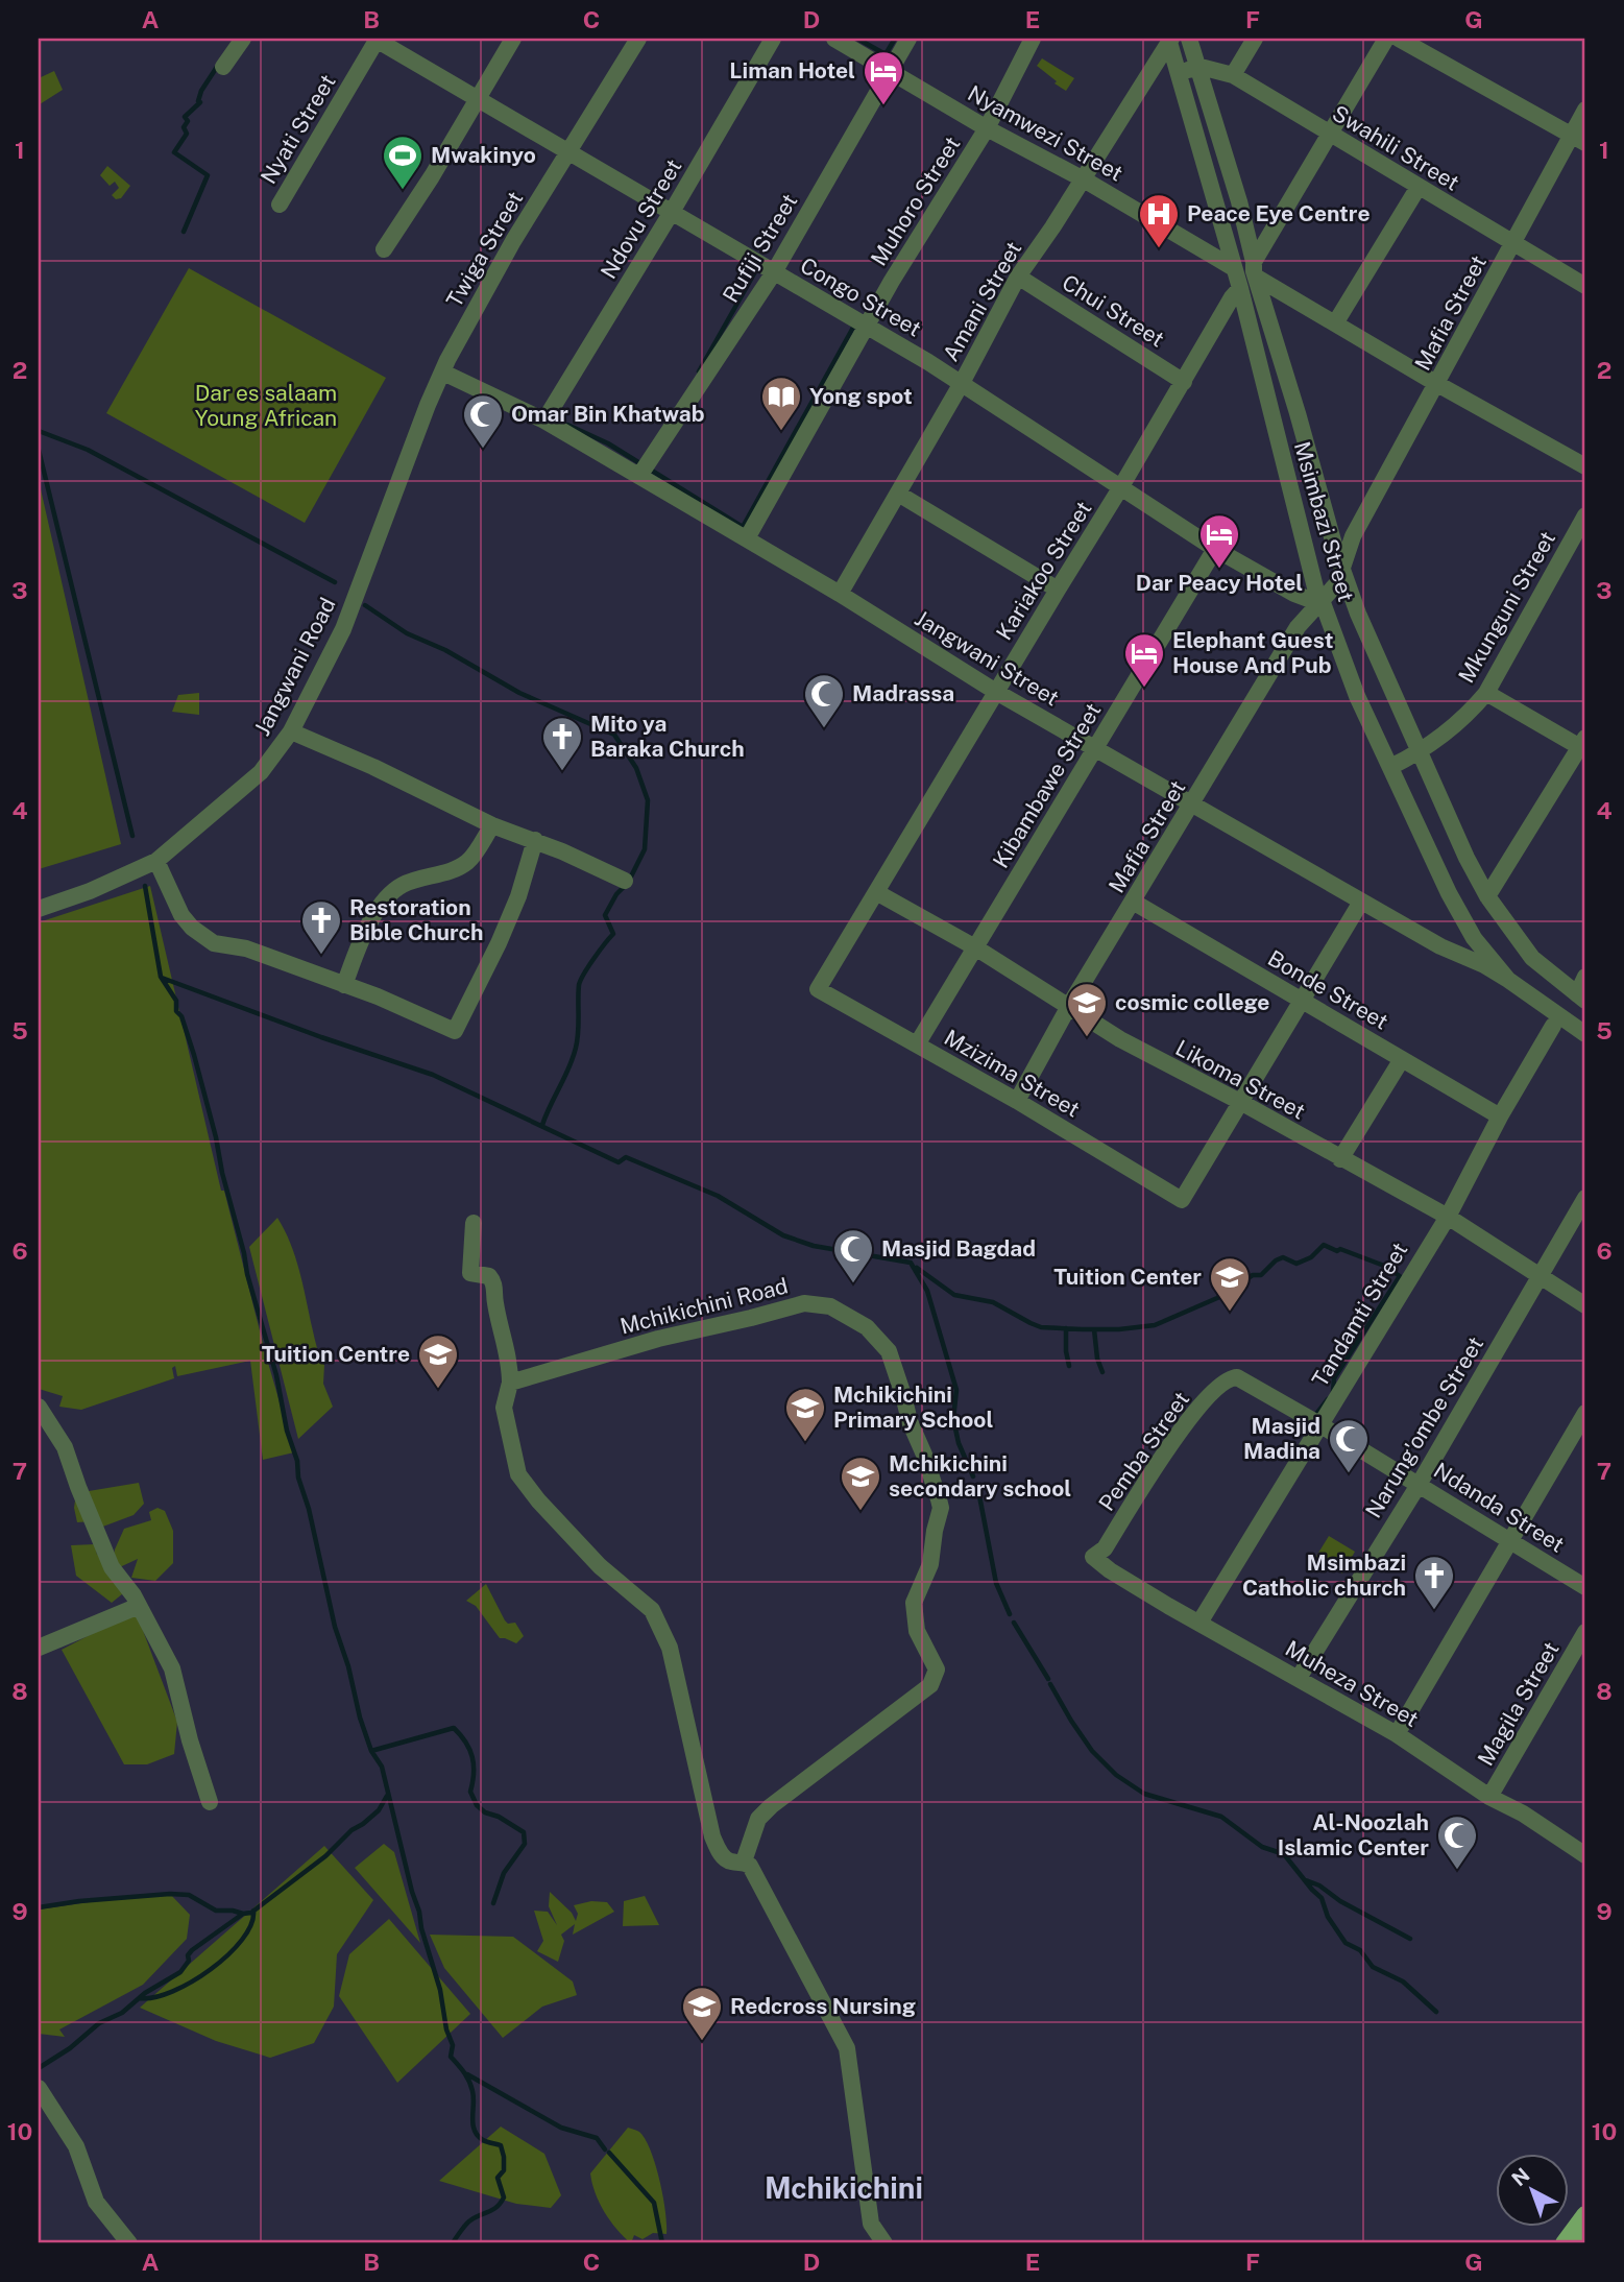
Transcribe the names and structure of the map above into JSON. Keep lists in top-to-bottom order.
{
  "streets": {
    "street": [
      "Nyati Street",
      "Nyamwezi Street",
      "Swahili Street",
      "Muhoro Street",
      "Ndovu Street",
      "Rufiji Street",
      "Twiga Street",
      "Congo Street",
      "Amani Street",
      "Chui Street",
      "Mafia Street",
      "Msimbazi Street",
      "Kariakoo Street",
      "Mkunguni Street",
      "Jangwani Street",
      "Jangwani Road",
      "Kibambawe Street",
      "Bonde Street",
      "Mzizima Street",
      "Likoma Street",
      "Mchikichini Road",
      "Tandamti Street",
      "Narung'ombe Street",
      "Pemba Street",
      "Ndanda Street",
      "Muheza Street",
      "Magila Street"
    ]
  },
  "crossings": [
    ["Nyati Street", "Congo Street"],
    ["Nyamwezi Street", "Muhoro Street"],
    ["Nyamwezi Street", "Rufiji Street"],
    ["Nyamwezi Street", "Amani Street"],
    ["Nyamwezi Street", "Msimbazi Street"],
    ["Swahili Street", "Mafia Street"],
    ["Swahili Street", "Msimbazi Street"],
    ["Muhoro Street", "Congo Street"],
    ["Muhoro Street", "Jangwani Street"],
    ["Ndovu Street", "Congo Street"],
    ["Ndovu Street", "Jangwani Street"],
    ["Rufiji Street", "Congo Street"],
    ["Rufiji Street", "Jangwani Street"],
    ["Twiga Street", "Congo Street"],
    ["Twiga Street", "Jangwani Street"],
    ["Twiga Street", "Jangwani Road"],
    ["Congo Street", "Amani Street"],
    ["Congo Street", "Mafia Street"],
    ["Congo Street", "Msimbazi Street"],
    ["Congo Street", "Kariakoo Street"],
    ["Congo Street", "Kibambawe Street"],
    ["Amani Street", "Chui Street"],
    ["Amani Street", "Msimbazi Street"],
    ["Amani Street", "Jangwani Street"],
    ["Chui Street", "Kariakoo Street"],
    ["Mafia Street", "Msimbazi Street"],
    ["Mafia Street", "Jangwani Street"],
    ["Mafia Street", "Bonde Street"],
    ["Mafia Street", "Mzizima Street"],
    ["Mafia Street", "Likoma Street"],
    ["Msimbazi Street", "Kariakoo Street"],
    ["Msimbazi Street", "Mkunguni Street"],
    ["Msimbazi Street", "Jangwani Street"],
    ["Kariakoo Street", "Jangwani Street"],
    ["Kariakoo Street", "Mzizima Street"],
    ["Kariakoo Street", "Likoma Street"],
    ["Jangwani Street", "Jangwani Road"],
    ["Jangwani Street", "Kibambawe Street"],
    ["Kibambawe Street", "Mzizima Street"],
    ["Kibambawe Street", "Likoma Street"],
    ["Bonde Street", "Tandamti Street"],
    ["Mzizima Street", "Likoma Street"],
    ["Likoma Street", "Tandamti Street"],
    ["Likoma Street", "Narung'ombe Street"],
    ["Tandamti Street", "Ndanda Street"],
    ["Tandamti Street", "Muheza Street"],
    ["Narung'ombe Street", "Ndanda Street"],
    ["Narung'ombe Street", "Muheza Street"],
    ["Pemba Street", "Ndanda Street"],
    ["Pemba Street", "Muheza Street"],
    ["Muheza Street", "Magila Street"]
  ],
  "districts": ["Mchikichini"],
  "parks": ["Dar es salaam Young African"],
  "places": {
    "hotel": ["Liman Hotel", "Dar Peacy Hotel", "Elephant Guest House And Pub"],
    "sports": ["Mwakinyo"],
    "hospital": ["Peace Eye Centre"],
    "library": ["Yong spot"],
    "mosque": [
      "Omar Bin Khatwab",
      "Madrassa",
      "Masjid Bagdad",
      "Masjid Madina",
      "Al-Noozlah Islamic Center"
    ],
    "church": ["Mito ya Baraka Church", "Restoration Bible Church", "Msimbazi Catholic church"],
    "school or university": [
      "cosmic college",
      "Tuition Center",
      "Tuition Centre",
      "Mchikichini Primary School",
      "Mchikichini secondary school",
      "Redcross Nursing"
    ]
  },
  "north": "top left",
  "grid": {
    "columns": [
      "A",
      "B",
      "C",
      "D",
      "E",
      "F",
      "G"
    ],
    "rows": [
      "1",
      "2",
      "3",
      "4",
      "5",
      "6",
      "7",
      "8",
      "9",
      "10"
    ]
  }
}
